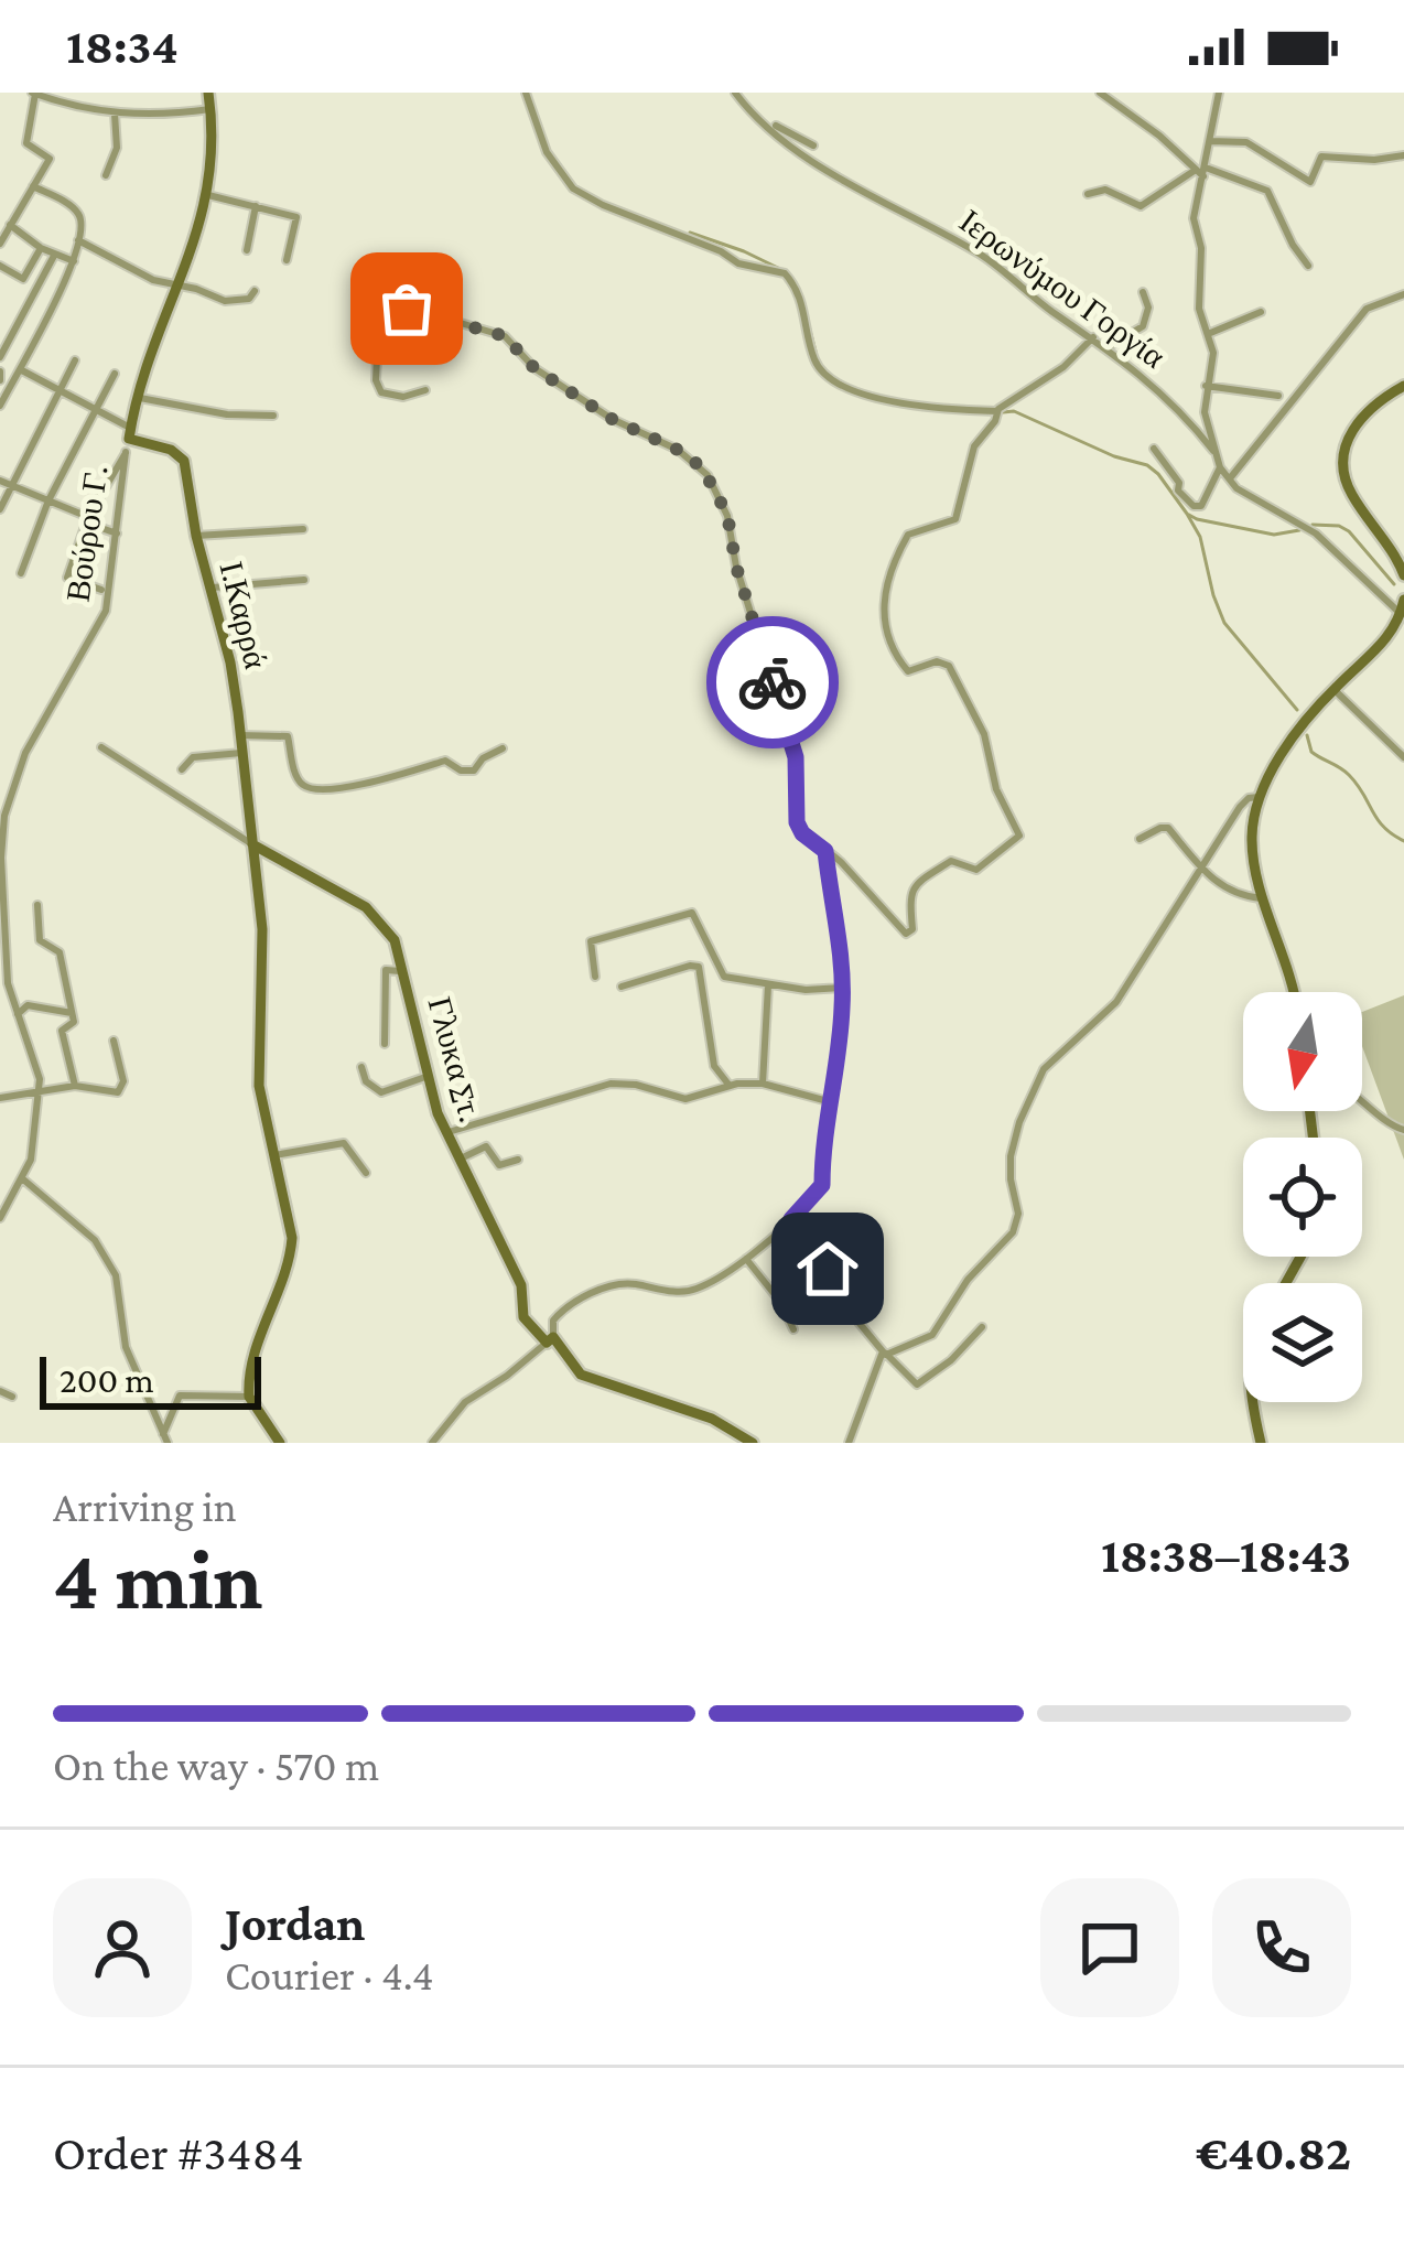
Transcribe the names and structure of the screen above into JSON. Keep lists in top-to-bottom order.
{
  "streets": {
    "main road": ["Ι.Καρρά", "Γλυκα Στ."],
    "street": ["Ιερωνύμου Γοργία", "Βούρου Γ."]
  },
  "crossings": [
    ["Βούρου Γ.", "Ι.Καρρά"],
    ["Ι.Καρρά", "Γλυκα Στ."]
  ],
  "scale_bar": "200 m",
  "north": "bottom",
  "page": {
    "status": "18:34",
    "scale": "200 m",
    "heading": ["4 min", "Arriving in", "18:38–18:43"],
    "panel": [
      "Jordan",
      "Courier · 4.4",
      "Order #3484",
      "€40.82"
    ],
    "bar": "On the way · 570 m"
  }
}
